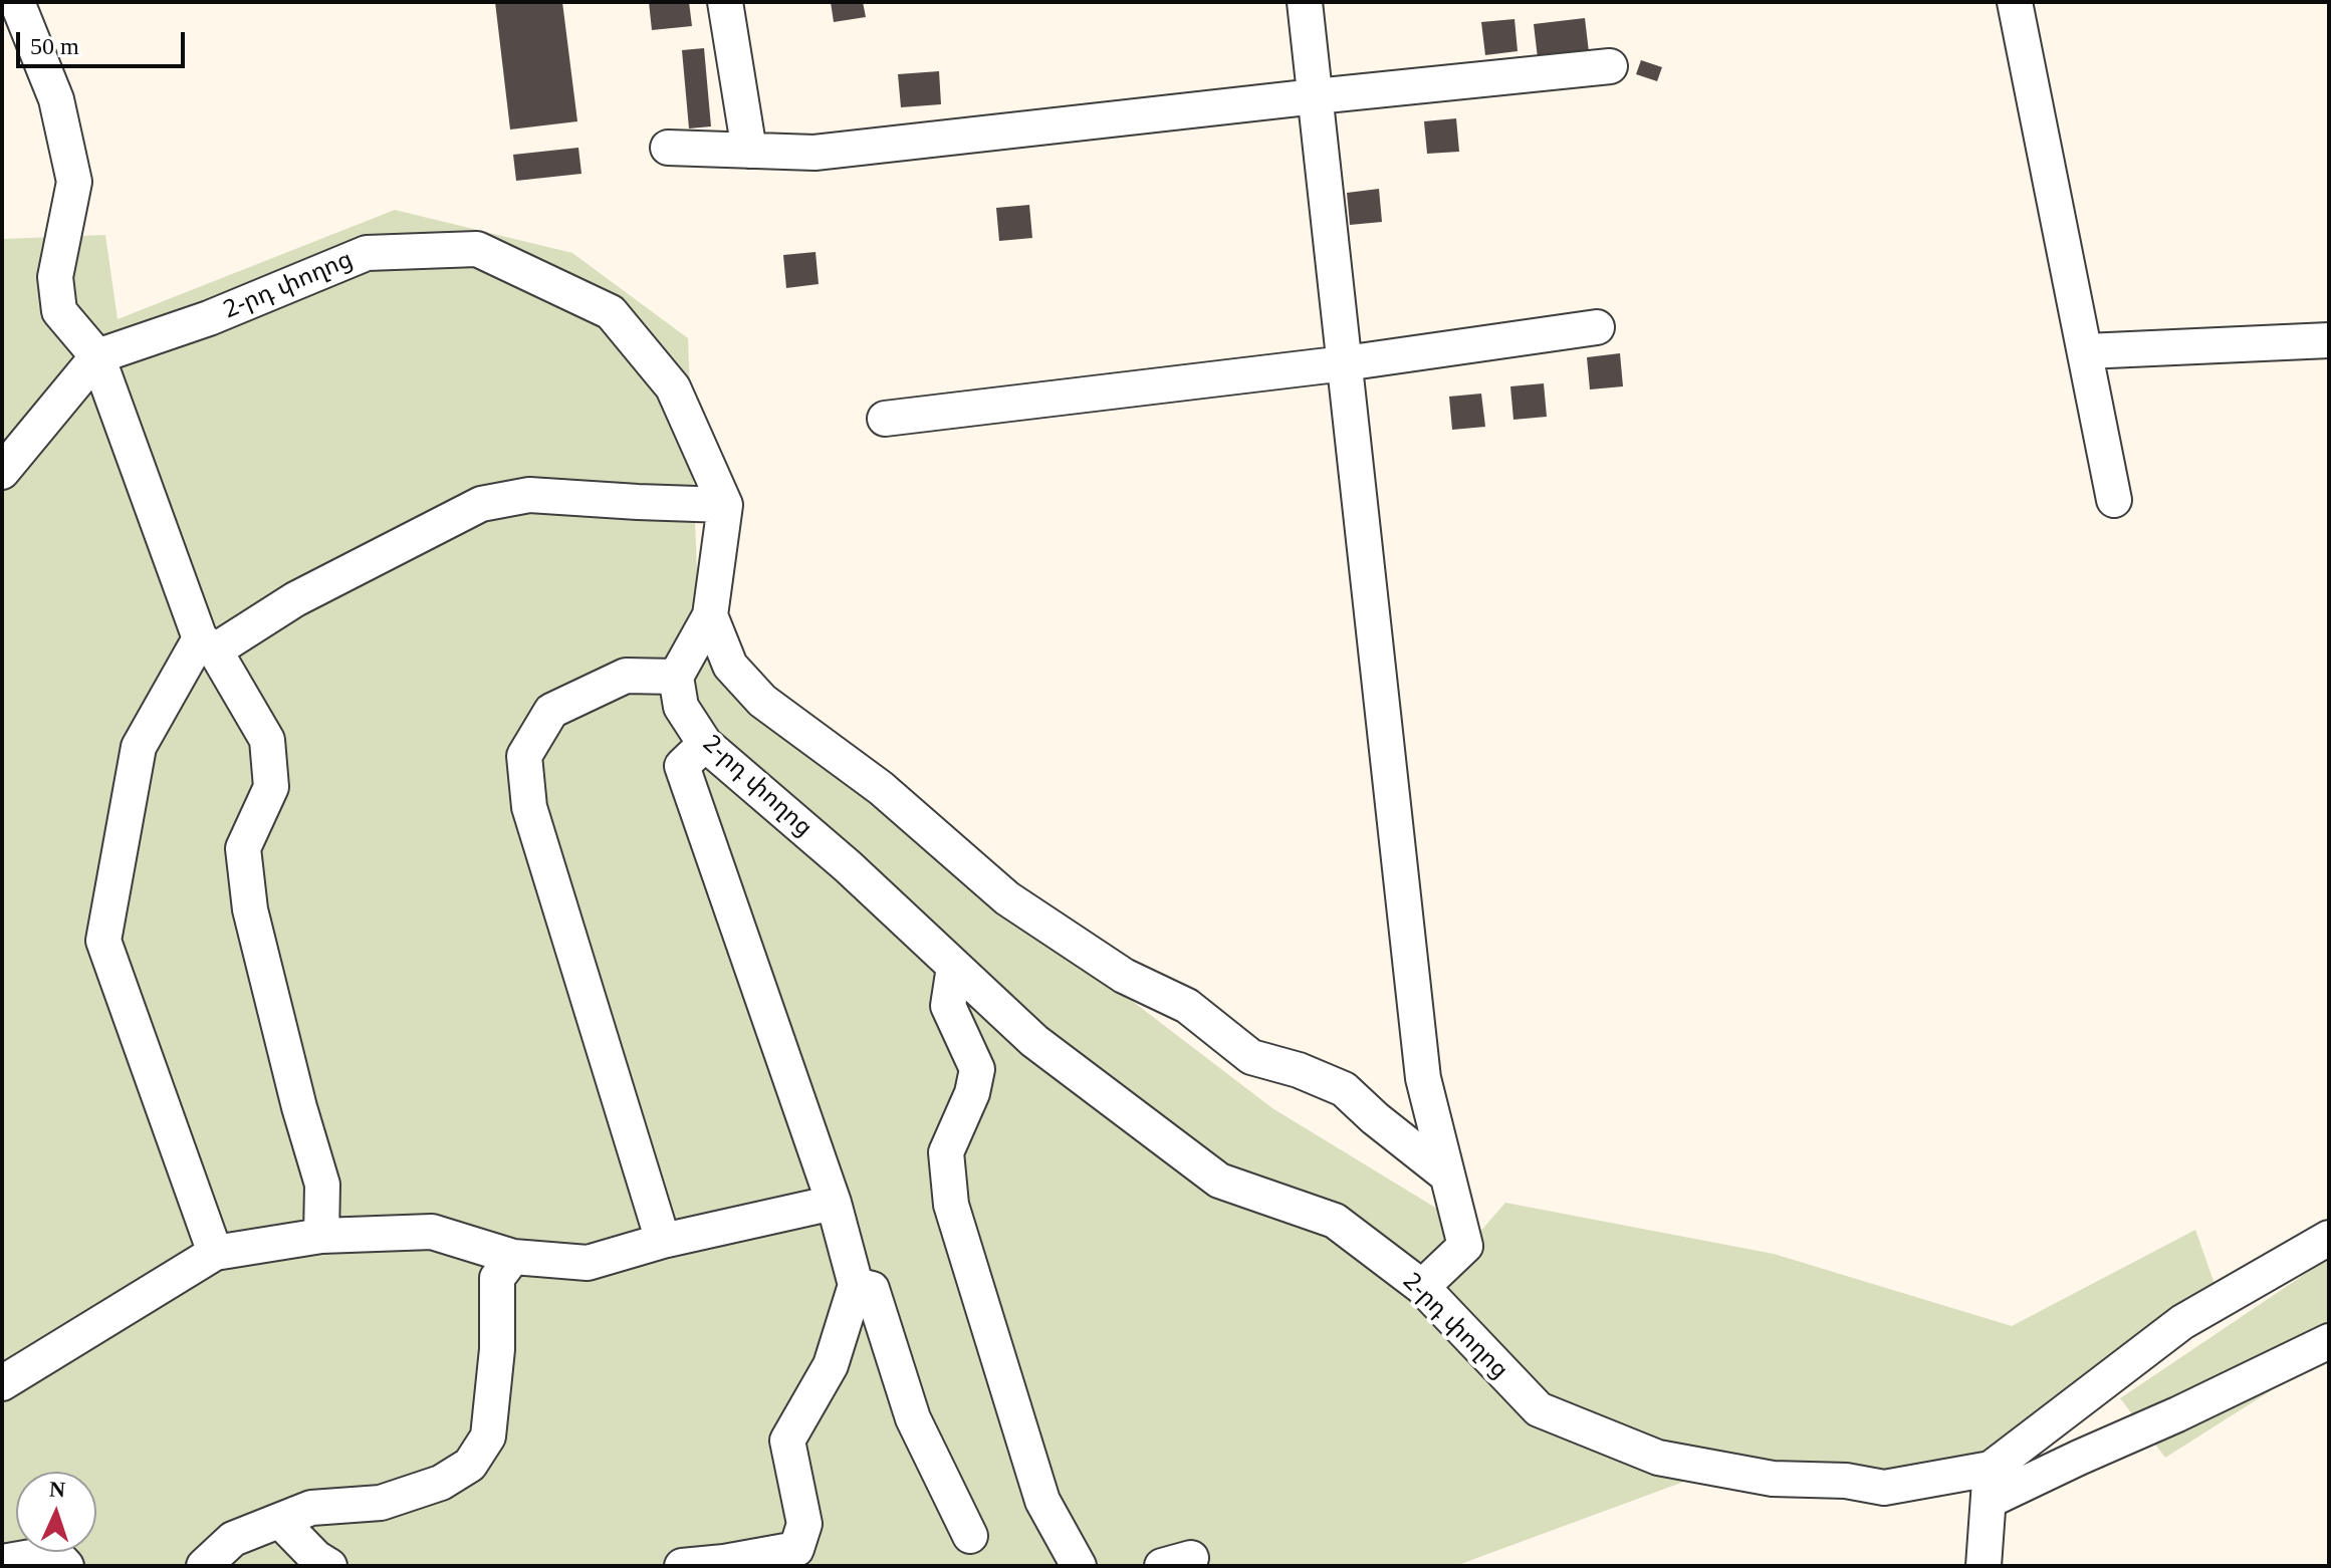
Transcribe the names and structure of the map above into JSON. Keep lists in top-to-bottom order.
{
  "streets": {
    "street": ["2-րդ փողոց"]
  },
  "scale_bar": "50 m",
  "north": "top"
}
